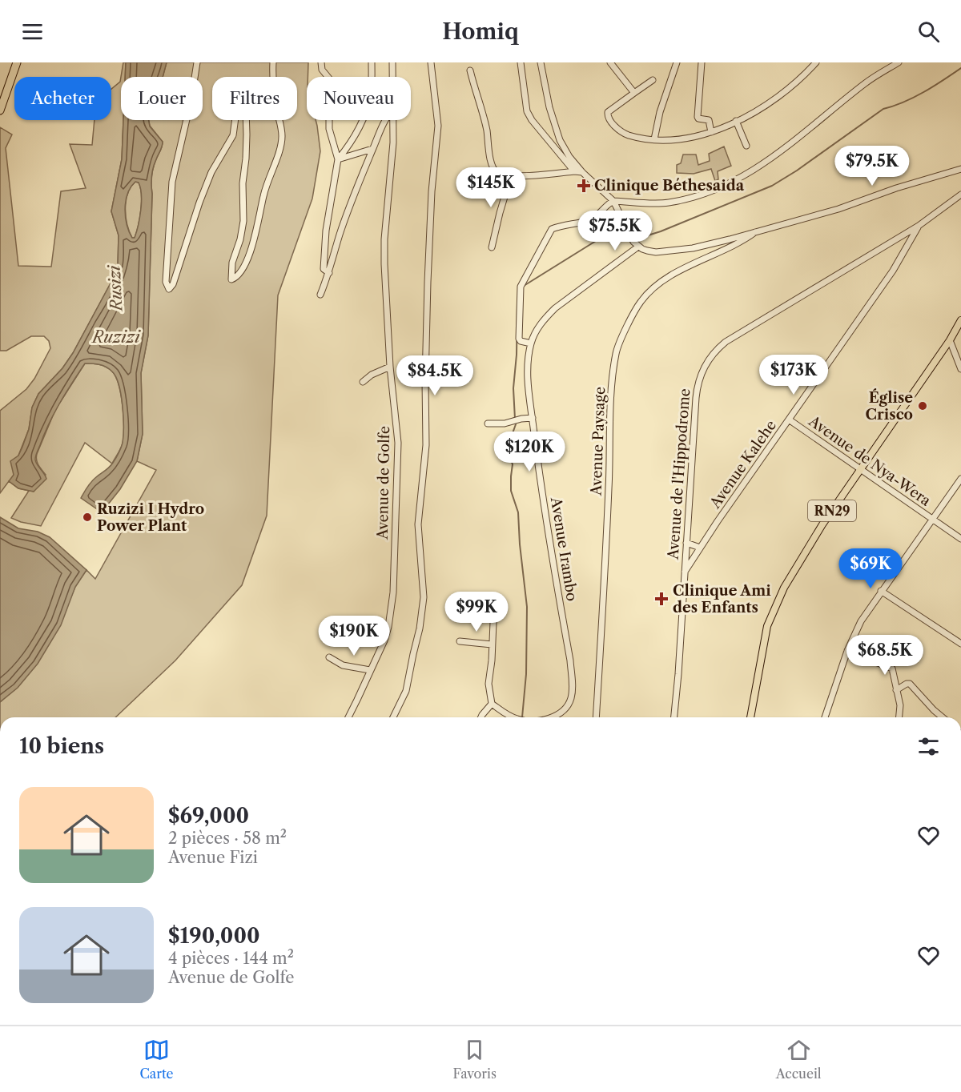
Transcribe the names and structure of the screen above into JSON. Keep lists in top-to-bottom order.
{
  "streets": {
    "main road": ["RN29"],
    "street": [
      "Avenue Paysage",
      "Avenue de Nya-Wera",
      "Avenue Kalehe",
      "Avenue de l'Hippodrome",
      "Avenue de Golfe",
      "Avenue Irambo"
    ]
  },
  "crossings": [
    ["Avenue de Nya-Wera", "Avenue Kalehe"],
    ["Avenue de Nya-Wera", "RN29"],
    ["Avenue Kalehe", "Avenue de l'Hippodrome"]
  ],
  "water": ["Rusizi", "Ruzizi"],
  "places": {
    "health": ["Clinique Béthesaida", "Clinique Ami des Enfants"],
    "other": ["Église Crisco", "Ruzizi I Hydro Power Plant"]
  },
  "page": {
    "header": "Homiq",
    "chip": [
      "Acheter",
      "Louer",
      "Filtres",
      "Nouveau"
    ],
    "price": [
      "$79.5K",
      "$145K",
      "$75.5K",
      "$173K",
      "$84.5K",
      "$120K",
      "$69K",
      "$99K",
      "$190K",
      "$68.5K"
    ],
    "heading": "10 biens",
    "list": [
      {
        "name": "$69,000",
        "note": "2 pièces · 58 m² · Avenue Fizi"
      },
      {
        "name": "$190,000",
        "note": "4 pièces · 144 m² · Avenue de Golfe"
      }
    ],
    "tabs": ["Carte", "Favoris", "Accueil"]
  }
}
